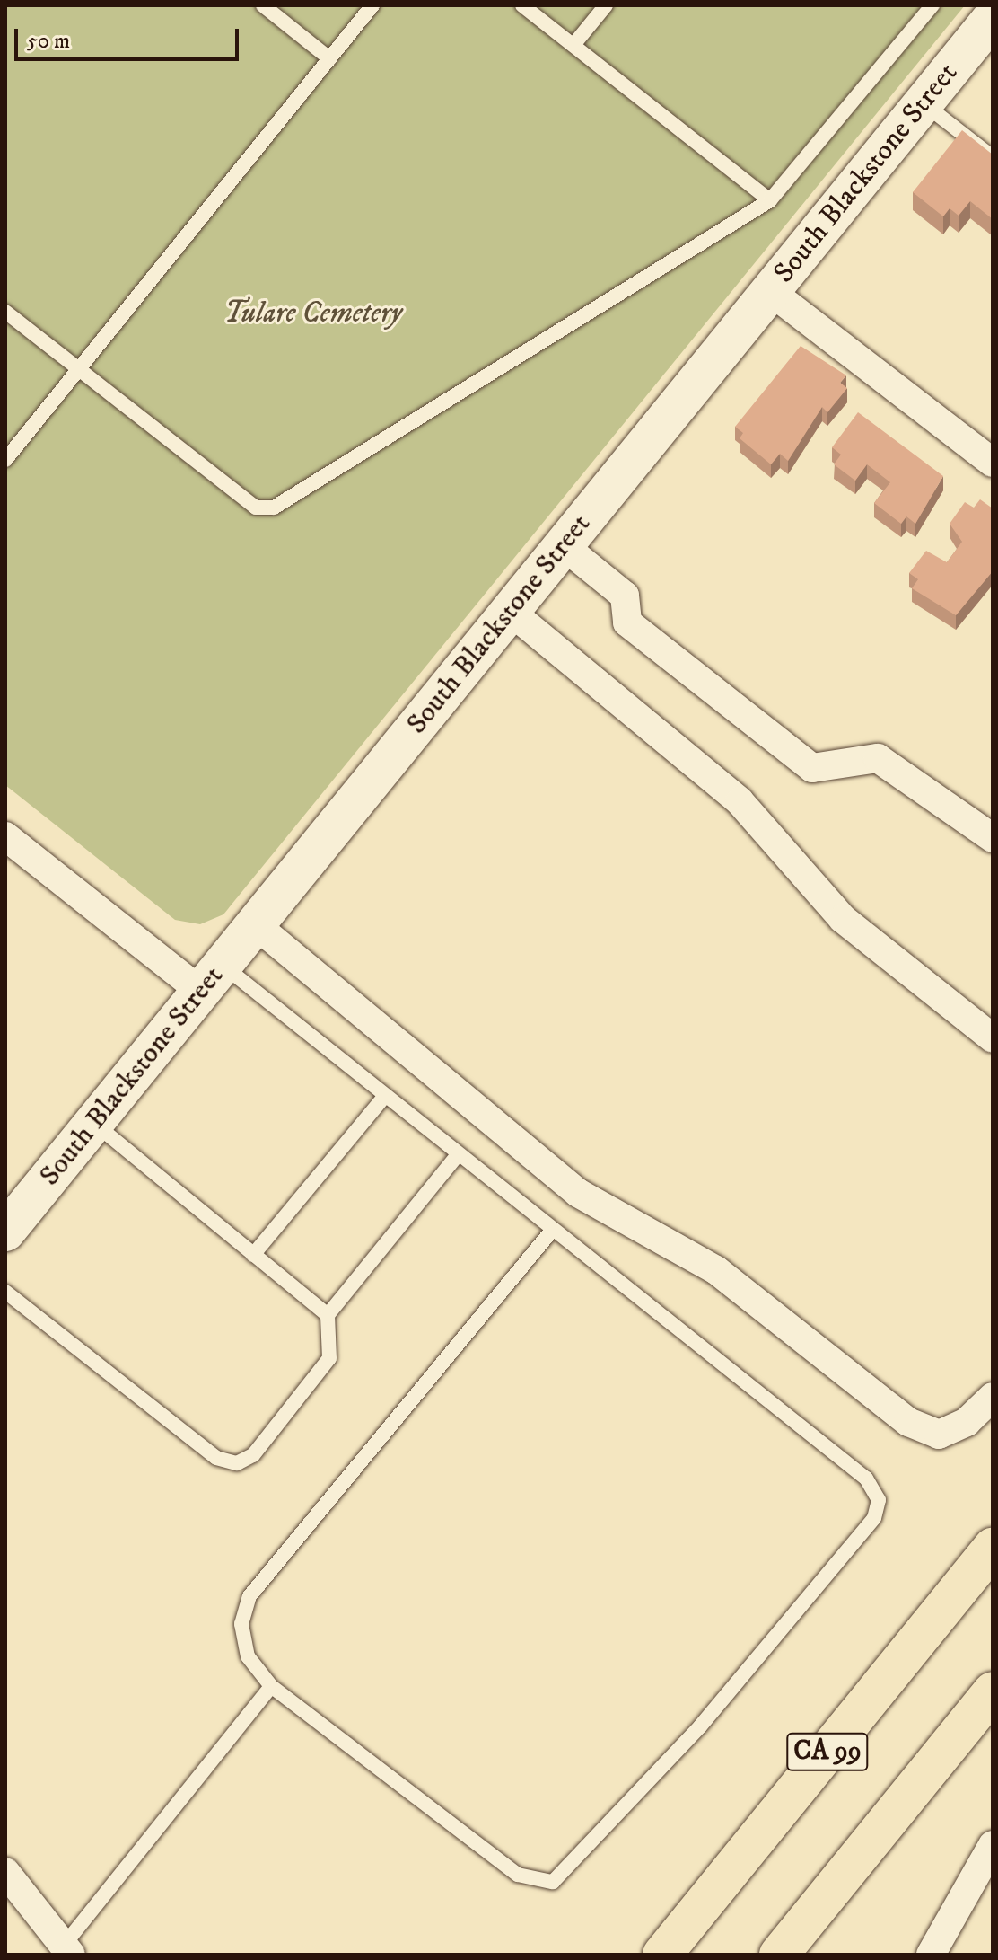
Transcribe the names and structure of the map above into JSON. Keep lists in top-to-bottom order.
{
  "streets": {
    "highway": ["CA 99"],
    "main road": ["South Blackstone Street"]
  },
  "parks": ["Tulare Cemetery"],
  "scale_bar": "50 m"
}
